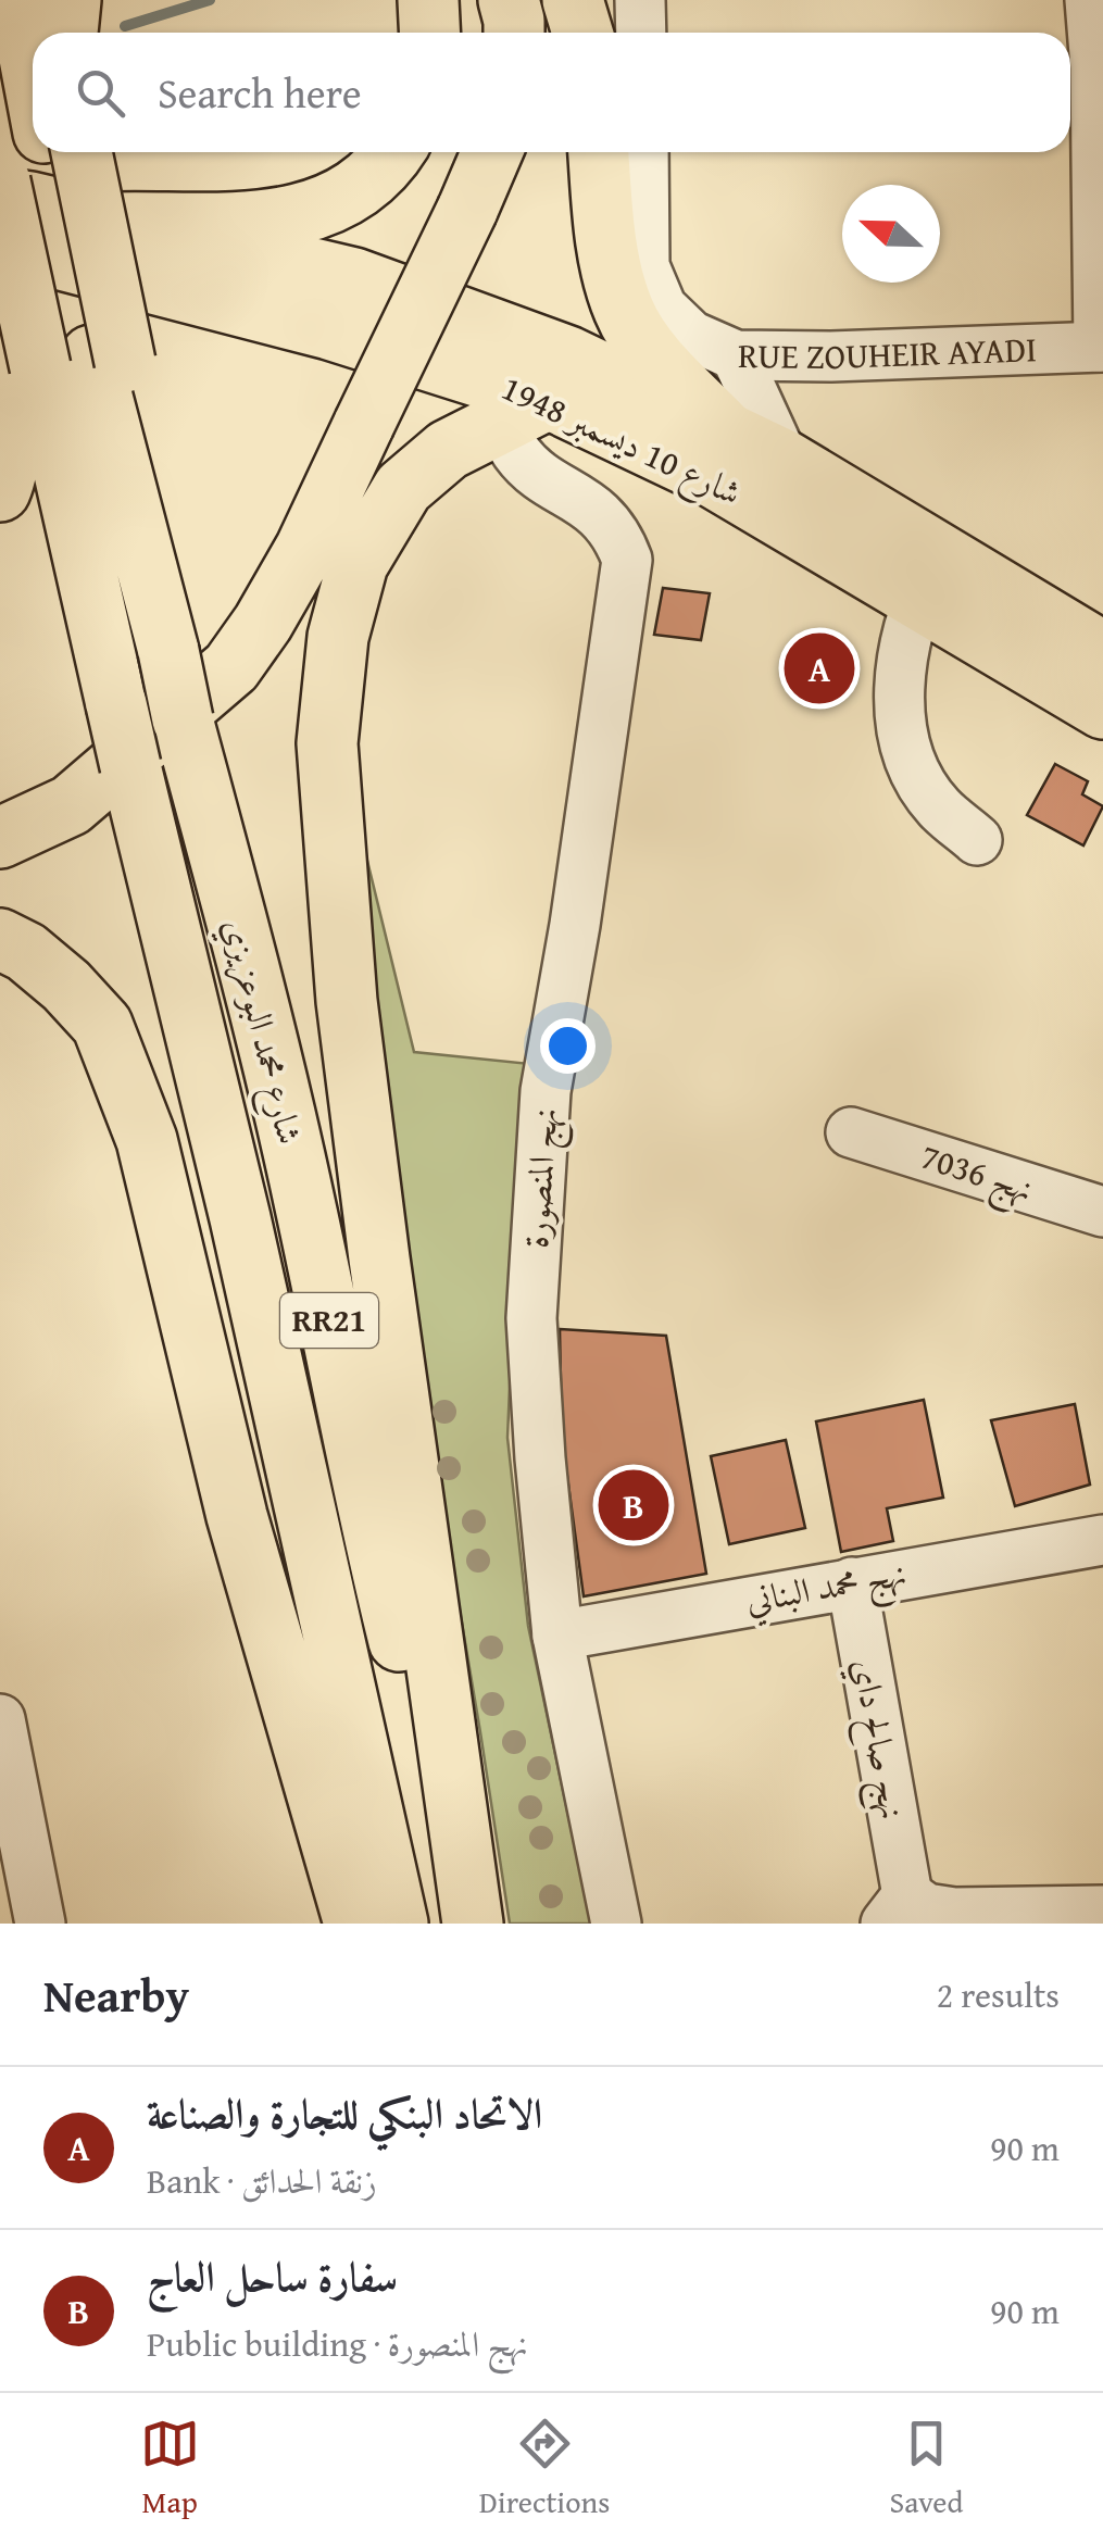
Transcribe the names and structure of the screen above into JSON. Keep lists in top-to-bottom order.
{
  "streets": {
    "main road": ["شارع 10 ديسمبر 1948", "شارع محمد البوعزيزي", "RR21"],
    "street": [
      "RUE ZOUHEIR AYADI",
      "نهج 7036",
      "نهج المنصورة",
      "نهج محمد البناني",
      "نهج صالح داي"
    ]
  },
  "crossings": [
    ["شارع 10 ديسمبر 1948", "نهج المنصورة"],
    ["نهج المنصورة", "نهج محمد البناني"],
    ["نهج محمد البناني", "نهج صالح داي"]
  ],
  "north": "left",
  "page": {
    "search": "Search here",
    "pins": ["A", "B"],
    "heading": ["Nearby", "2 results"],
    "list": [
      {
        "mark": "A",
        "name": "الاتحاد البنكي للتجارة والصناعة",
        "note": "Bank · زنقة الحدائق",
        "value": "90 m"
      },
      {
        "mark": "B",
        "name": "سفارة ساحل العاج",
        "note": "Public building · نهج المنصورة",
        "value": "90 m"
      }
    ],
    "nav": ["Map", "Directions", "Saved"]
  }
}
